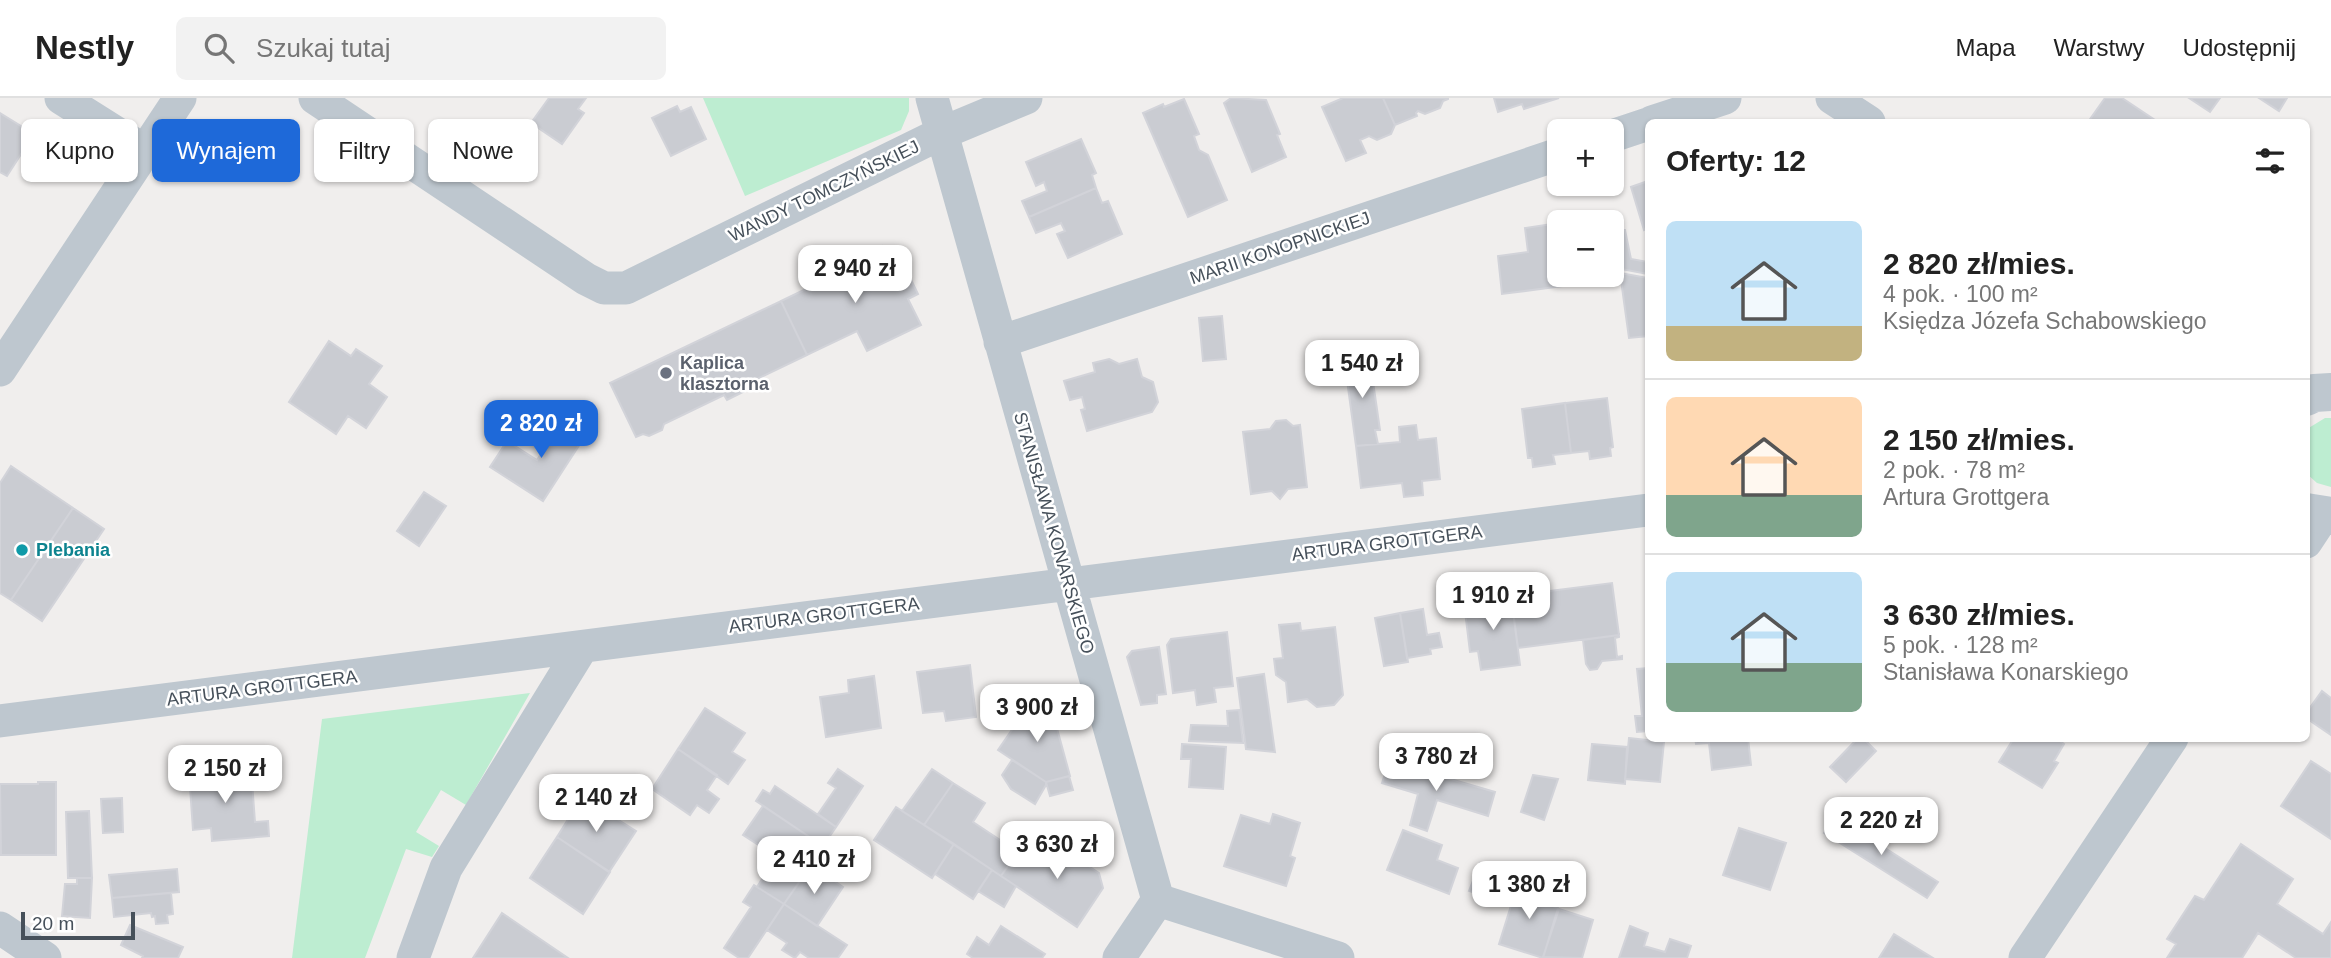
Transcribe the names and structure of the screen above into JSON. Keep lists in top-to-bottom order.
{
  "streets": {
    "street": [
      "WANDY TOMCZYŃSKIEJ",
      "MARII KONOPNICKIEJ",
      "STANISŁAWA KONARSKIEGO",
      "ARTURA GROTTGERA"
    ]
  },
  "crossings": [
    ["WANDY TOMCZYŃSKIEJ", "STANISŁAWA KONARSKIEGO"],
    ["MARII KONOPNICKIEJ", "STANISŁAWA KONARSKIEGO"],
    ["STANISŁAWA KONARSKIEGO", "ARTURA GROTTGERA"]
  ],
  "places": ["Kaplica klasztorna", "Plebania"],
  "scale_bar": "20 m",
  "page": {
    "header": "Nestly",
    "search": "Szukaj tutaj",
    "nav": ["Mapa", "Warstwy", "Udostępnij"],
    "map_buttons": ["+", "−"],
    "chip": [
      "Kupno",
      "Wynajem",
      "Filtry",
      "Nowe"
    ],
    "heading": "Oferty: 12",
    "list": [
      {
        "name": "2 820 zł/mies.",
        "note": "4 pok. · 100 m² · Księdza Józefa Schabowskiego"
      },
      {
        "name": "2 150 zł/mies.",
        "note": "2 pok. · 78 m² · Artura Grottgera"
      },
      {
        "name": "3 630 zł/mies.",
        "note": "5 pok. · 128 m² · Stanisława Konarskiego"
      }
    ],
    "price": [
      "2 940 zł",
      "1 540 zł",
      "2 820 zł",
      "1 910 zł",
      "3 900 zł",
      "3 780 zł",
      "2 150 zł",
      "2 140 zł",
      "2 220 zł",
      "3 630 zł",
      "2 410 zł",
      "1 380 zł"
    ],
    "scale": "20 m"
  }
}
